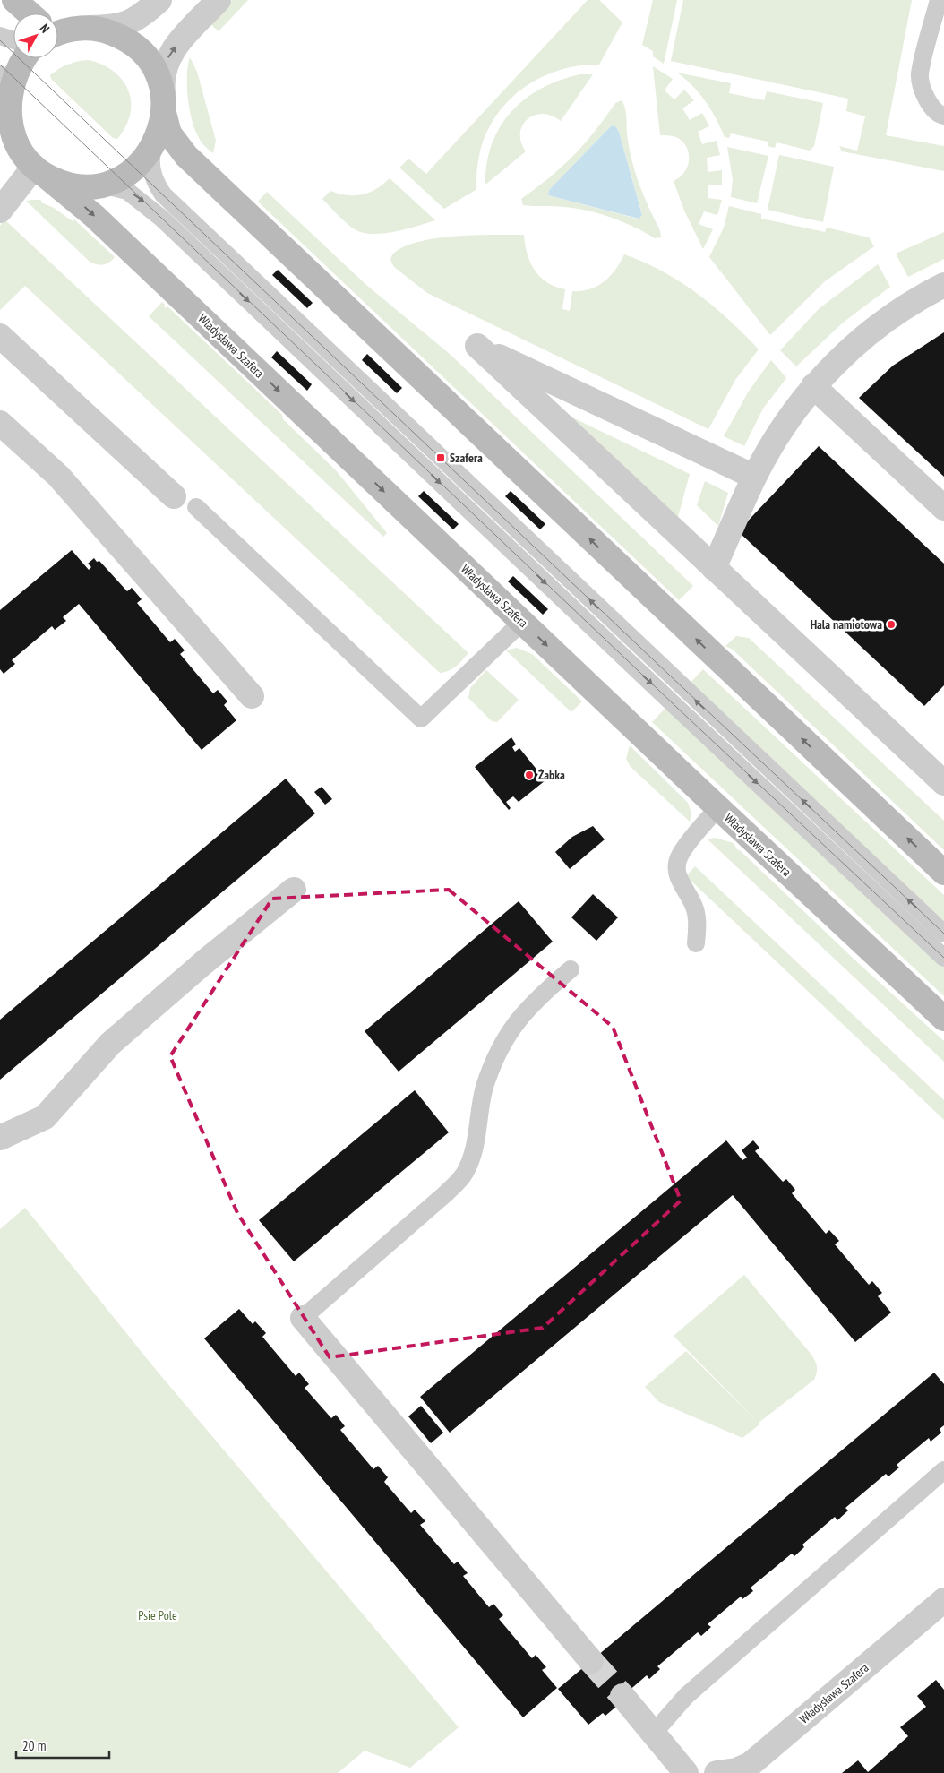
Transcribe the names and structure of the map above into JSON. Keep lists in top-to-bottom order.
{
  "streets": {
    "main road": ["Władysława Szafera"]
  },
  "parks": ["Psie Pole"],
  "places": {
    "transit": ["Szafera"],
    "other": ["Hala namiotowa", "Żabka"]
  },
  "scale_bar": "20 m",
  "north": "top right"
}
